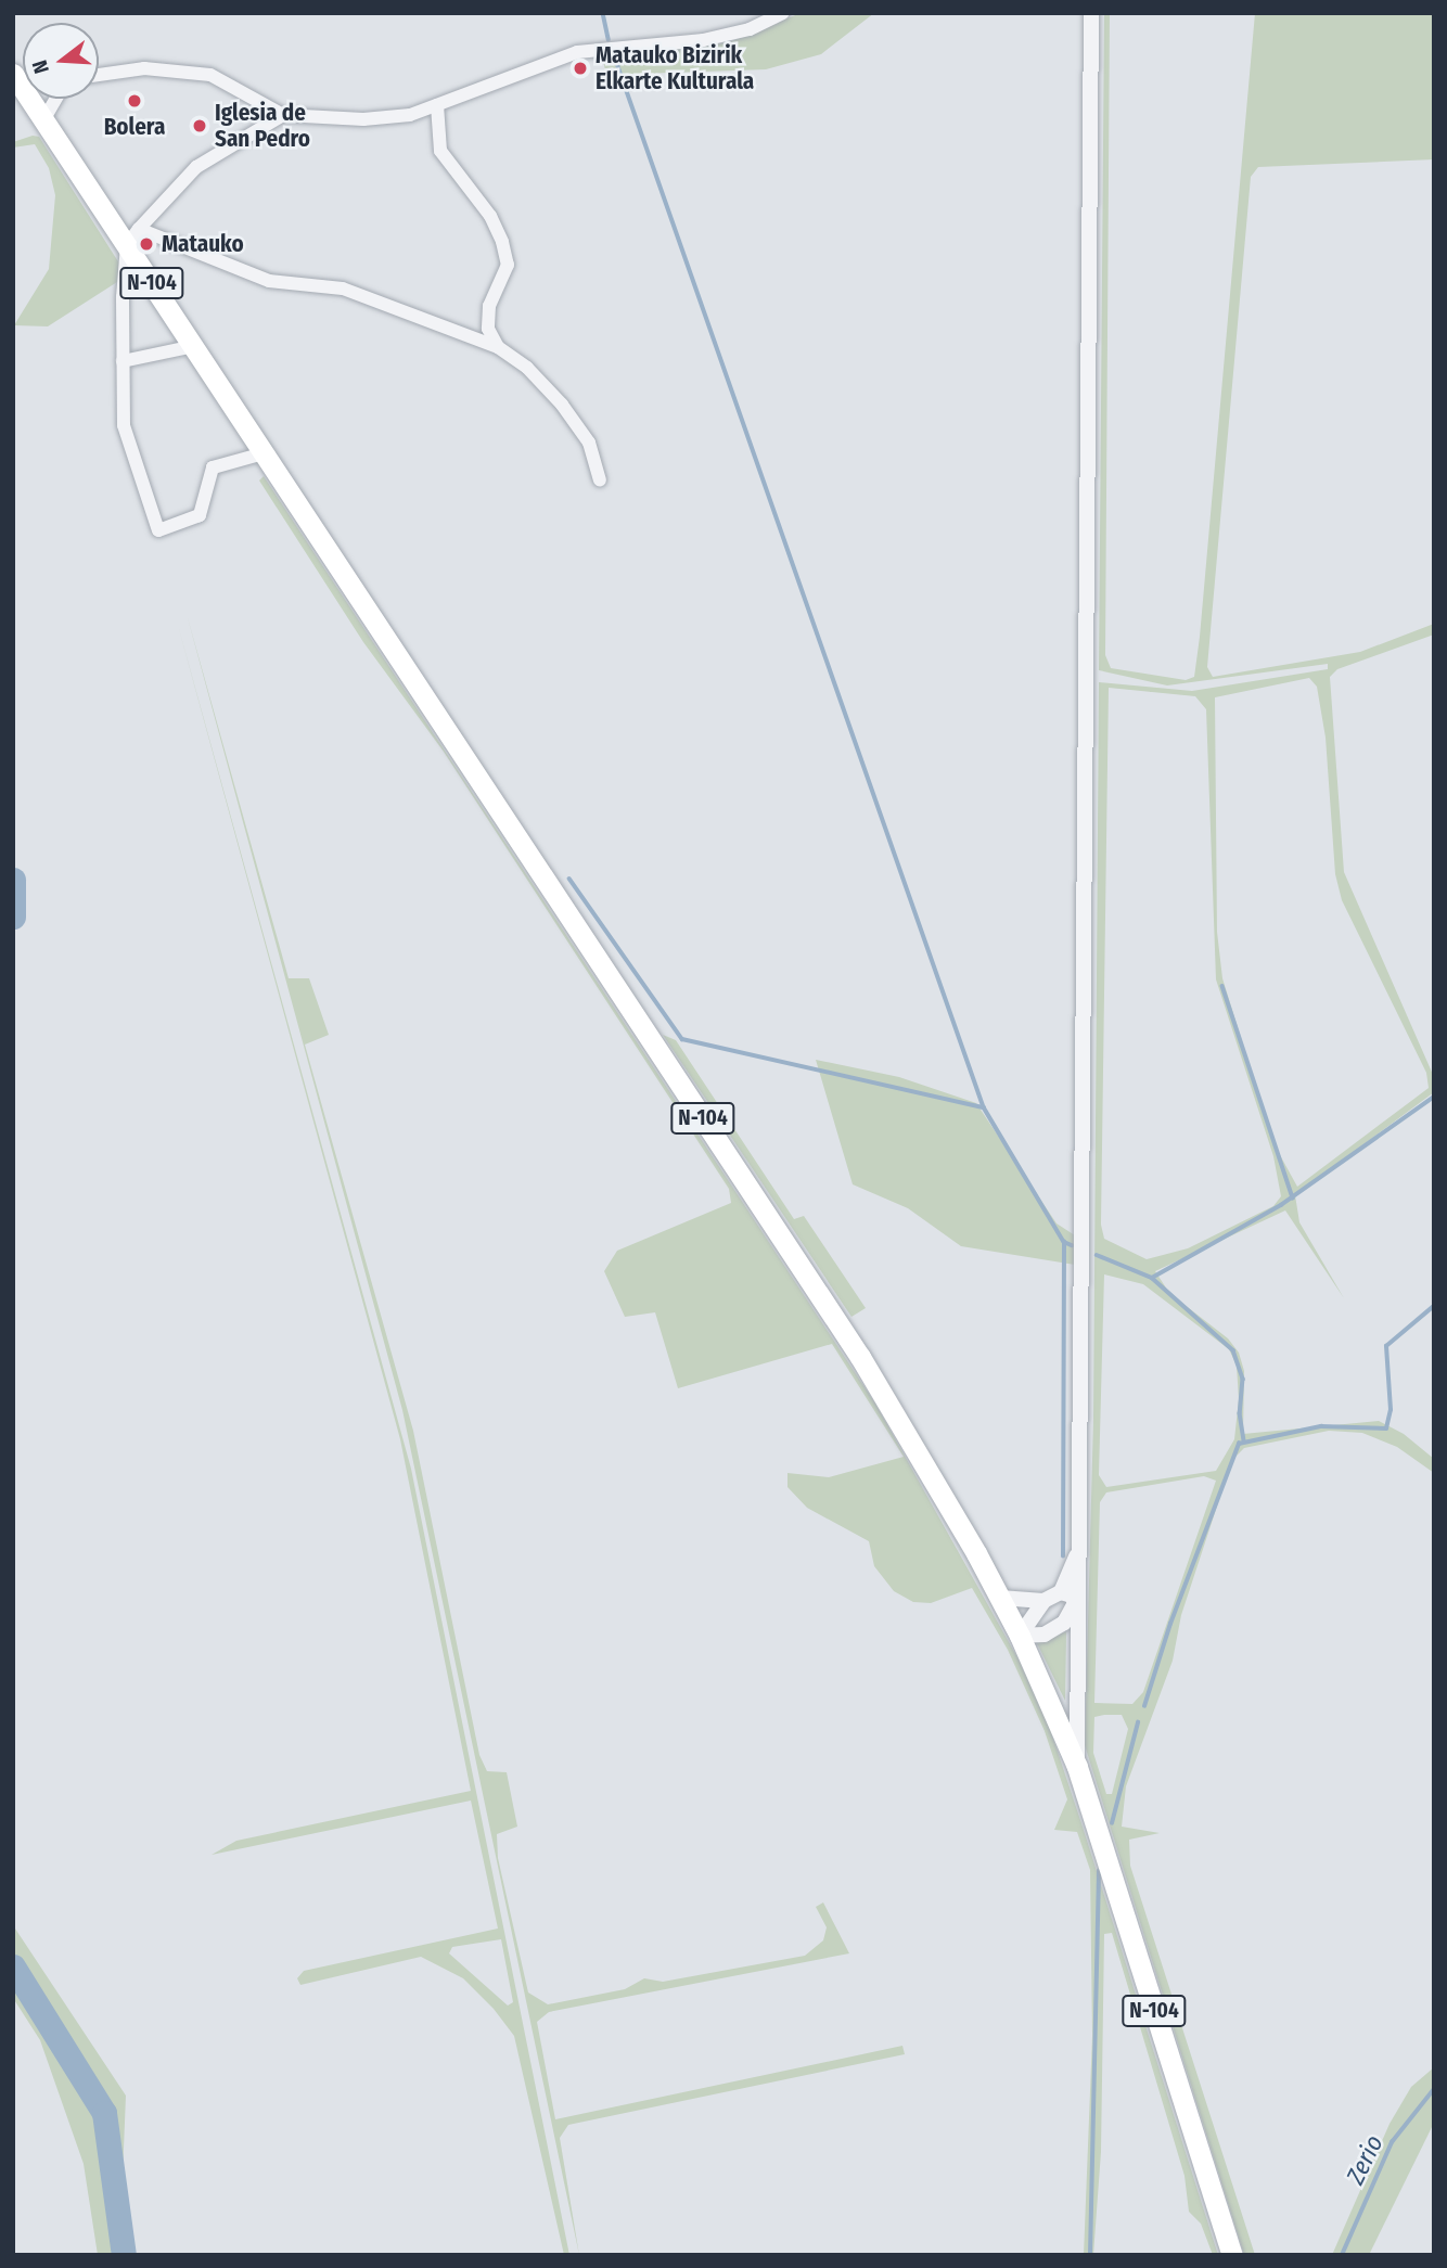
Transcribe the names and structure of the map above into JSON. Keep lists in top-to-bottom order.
{
  "streets": {
    "main road": ["N-104"]
  },
  "water": ["Zerio"],
  "places": [
    "Matauko Bizirik Elkarte Kulturala",
    "Bolera",
    "Iglesia de San Pedro",
    "Matauko"
  ],
  "north": "left"
}
